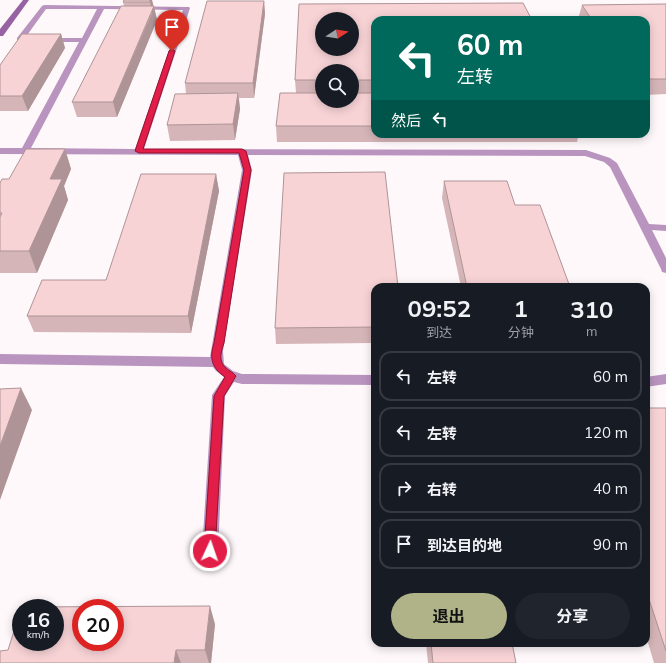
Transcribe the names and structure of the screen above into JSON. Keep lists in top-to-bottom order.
{
  "north": "right",
  "page": {
    "turn": ["60 m", "左转"],
    "then": "然后",
    "eta": [
      "09:52",
      "到达",
      "1",
      "分钟",
      "310",
      "m"
    ],
    "list": [
      {
        "name": "左转",
        "value": "60 m"
      },
      {
        "name": "左转",
        "value": "120 m"
      },
      {
        "name": "右转",
        "value": "40 m"
      },
      {
        "name": "到达目的地",
        "value": "90 m"
      }
    ],
    "buttons": ["退出", "分享"],
    "speed": "16 km/h",
    "limit": "20"
  }
}
